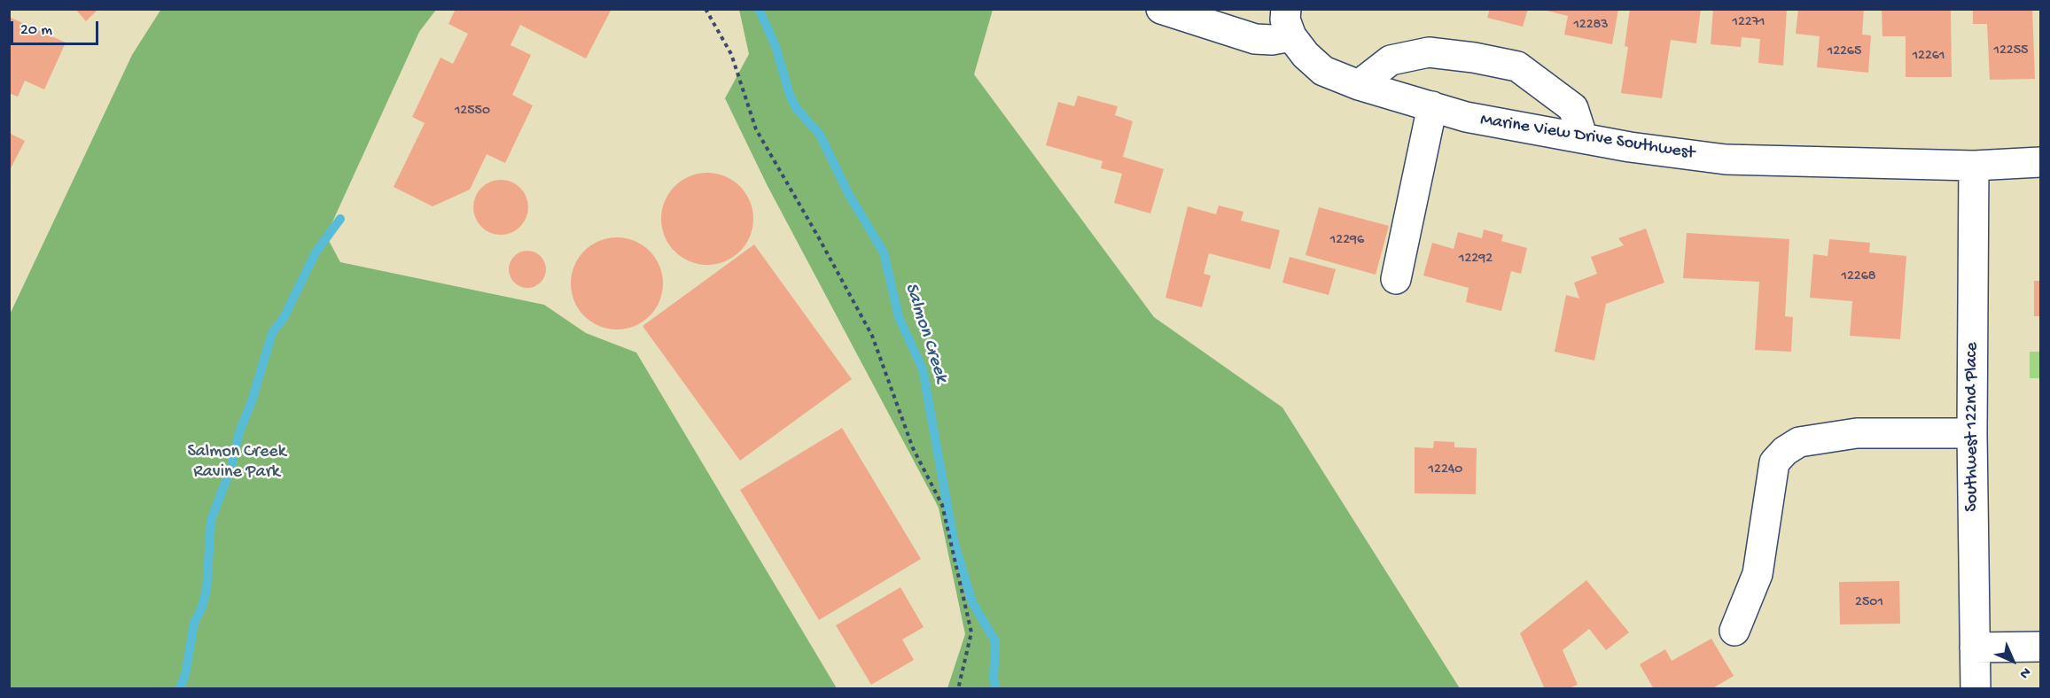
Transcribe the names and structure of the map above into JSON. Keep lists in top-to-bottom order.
{
  "streets": {
    "street": ["Marine View Drive Southwest", "Southwest 122nd Place"]
  },
  "crossings": [
    ["Marine View Drive Southwest", "Southwest 122nd Place"]
  ],
  "water": ["Salmon Creek"],
  "parks": ["Salmon Creek Ravine Park"],
  "house_numbers": [
    "12271",
    "12283",
    "12255",
    "12265",
    "12261",
    "12550",
    "12296",
    "12292",
    "12268",
    "12240",
    "2501"
  ],
  "scale_bar": "20 m",
  "north": "bottom right"
}
